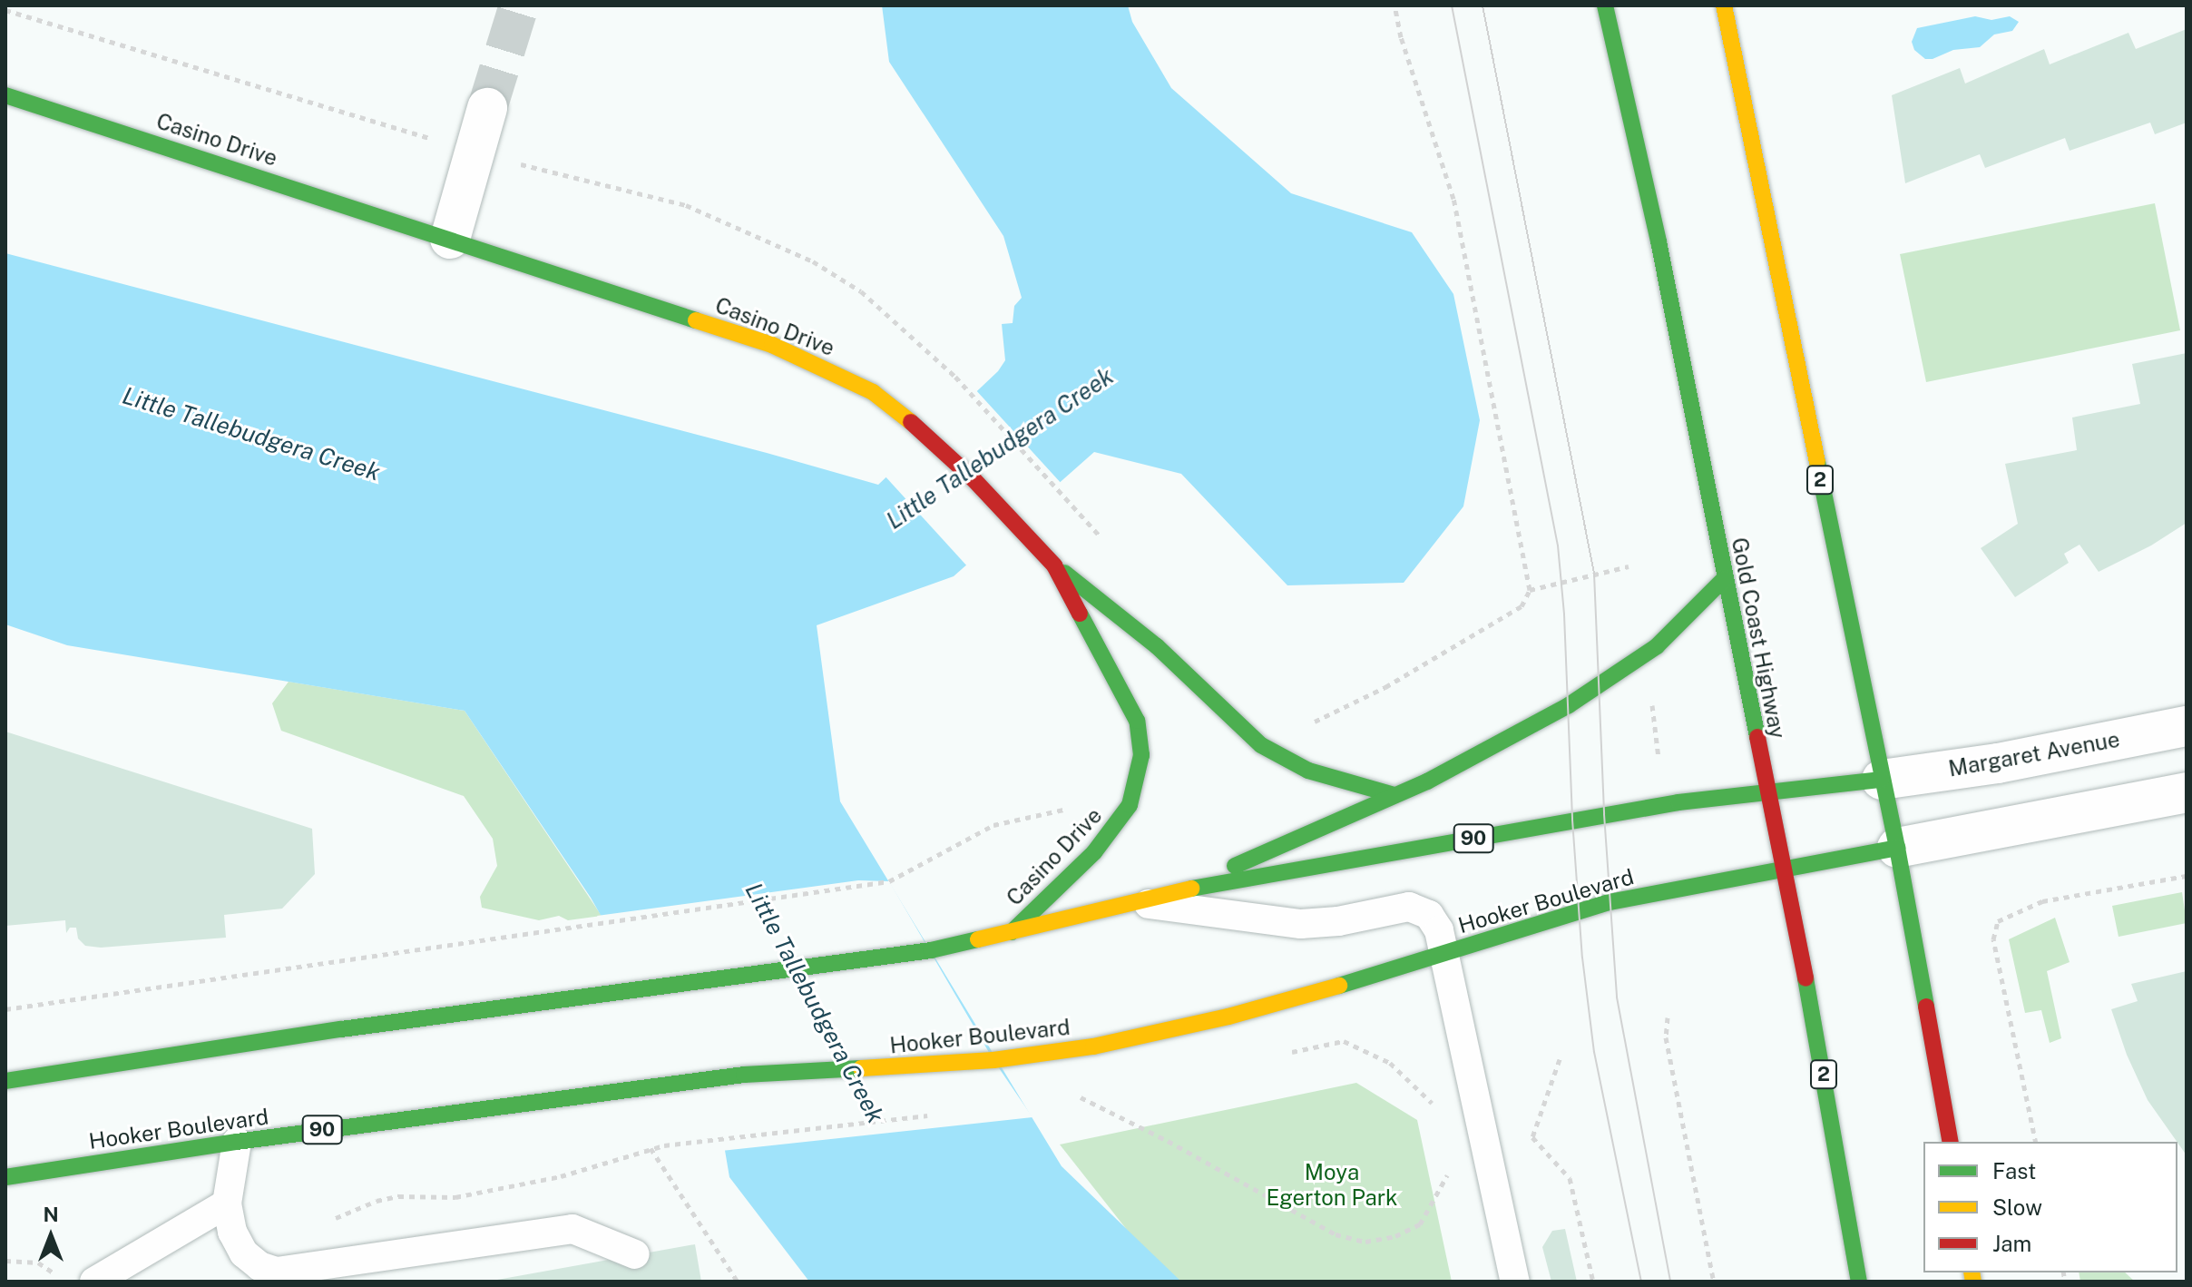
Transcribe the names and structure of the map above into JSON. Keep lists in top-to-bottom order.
{
  "streets": {
    "main road": [
      "Casino Drive",
      "2",
      "Gold Coast Highway",
      "90",
      "Hooker Boulevard"
    ],
    "street": ["Margaret Avenue"]
  },
  "crossings": [
    ["Casino Drive", "90"],
    ["2", "Margaret Avenue"],
    ["2", "90"],
    ["2", "Hooker Boulevard"],
    ["Gold Coast Highway", "90"],
    ["Gold Coast Highway", "Hooker Boulevard"],
    ["Margaret Avenue", "90"]
  ],
  "water": ["Little Tallebudgera Creek"],
  "parks": ["Moya Egerton Park"],
  "legend": ["Fast", "Slow", "Jam"],
  "north": "top"
}
